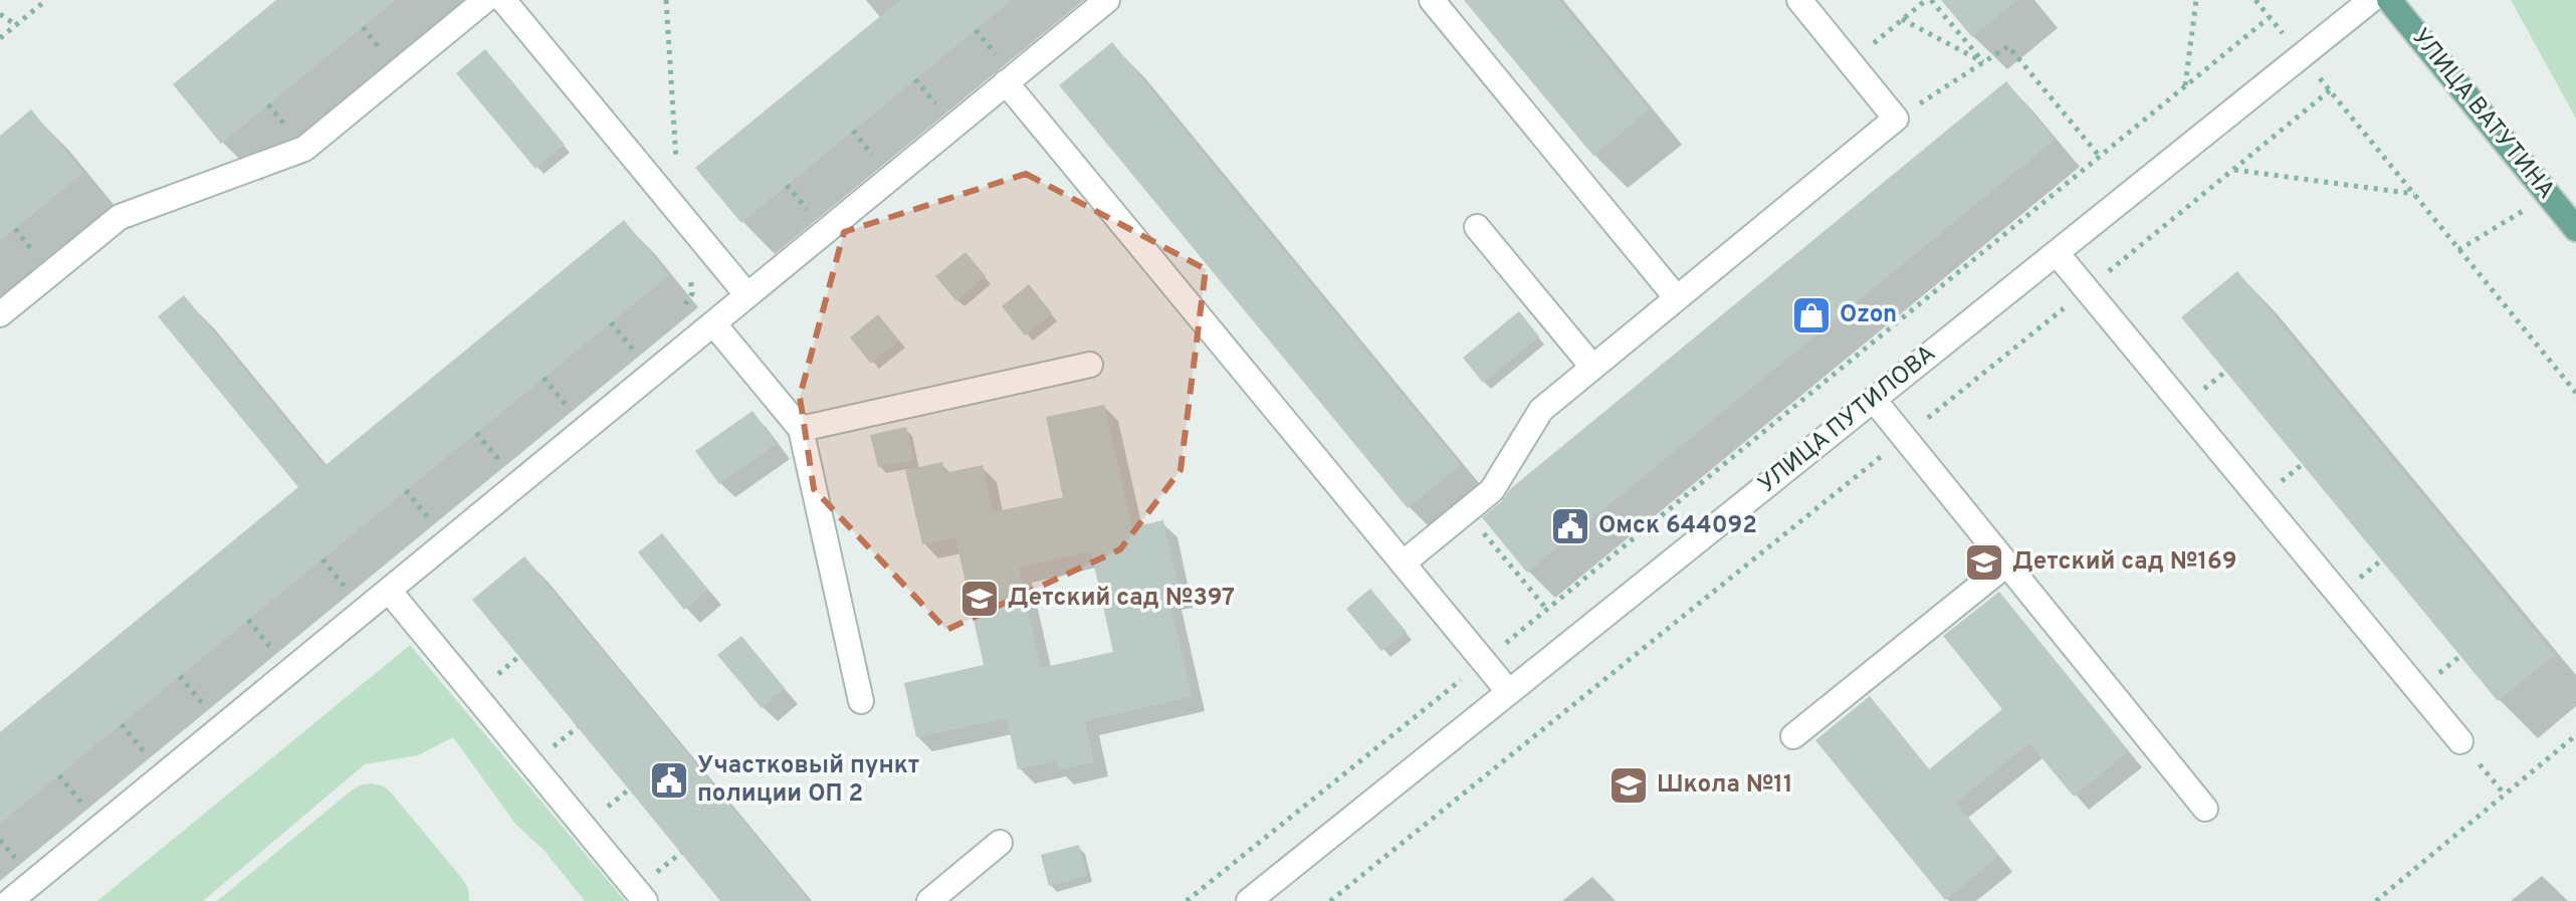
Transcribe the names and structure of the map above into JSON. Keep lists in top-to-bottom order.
{
  "streets": {
    "main road": ["УЛИЦА ВАТУТИНА"],
    "street": ["УЛИЦА ПУТИЛОВА"]
  },
  "places": {
    "shop": ["Ozon"],
    "public building": ["Омск 644092", "Участковый пункт полиции ОП 2"],
    "school or university": ["Детский сад №169", "Детский сад №397", "Школа №11"]
  }
}
